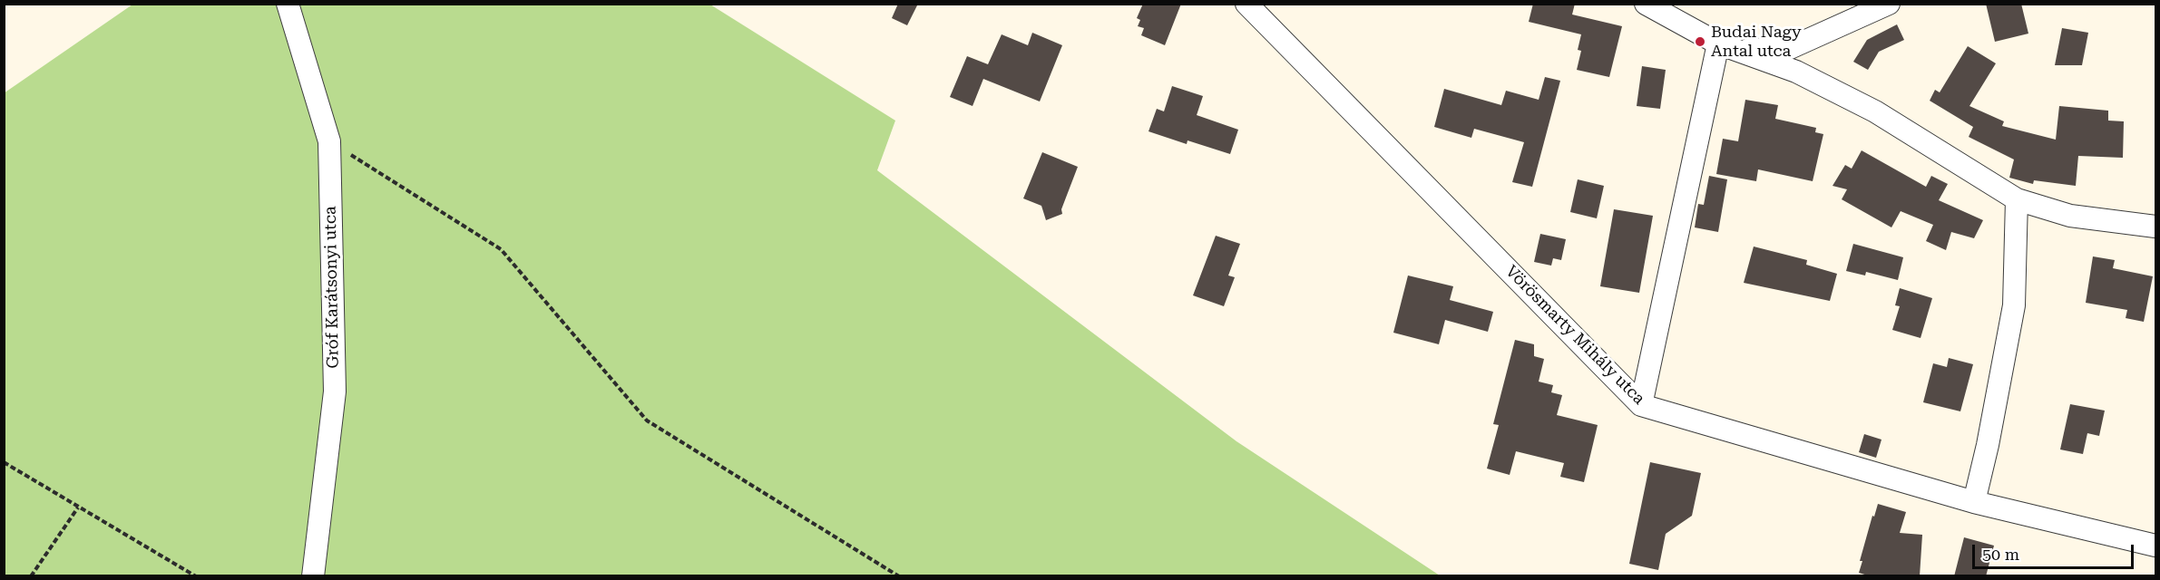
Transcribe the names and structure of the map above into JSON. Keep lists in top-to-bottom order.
{
  "streets": {
    "street": ["Gróf Karátsonyi utca", "Vörösmarty Mihály utca"]
  },
  "places": ["Budai Nagy Antal utca"],
  "scale_bar": "50 m"
}
